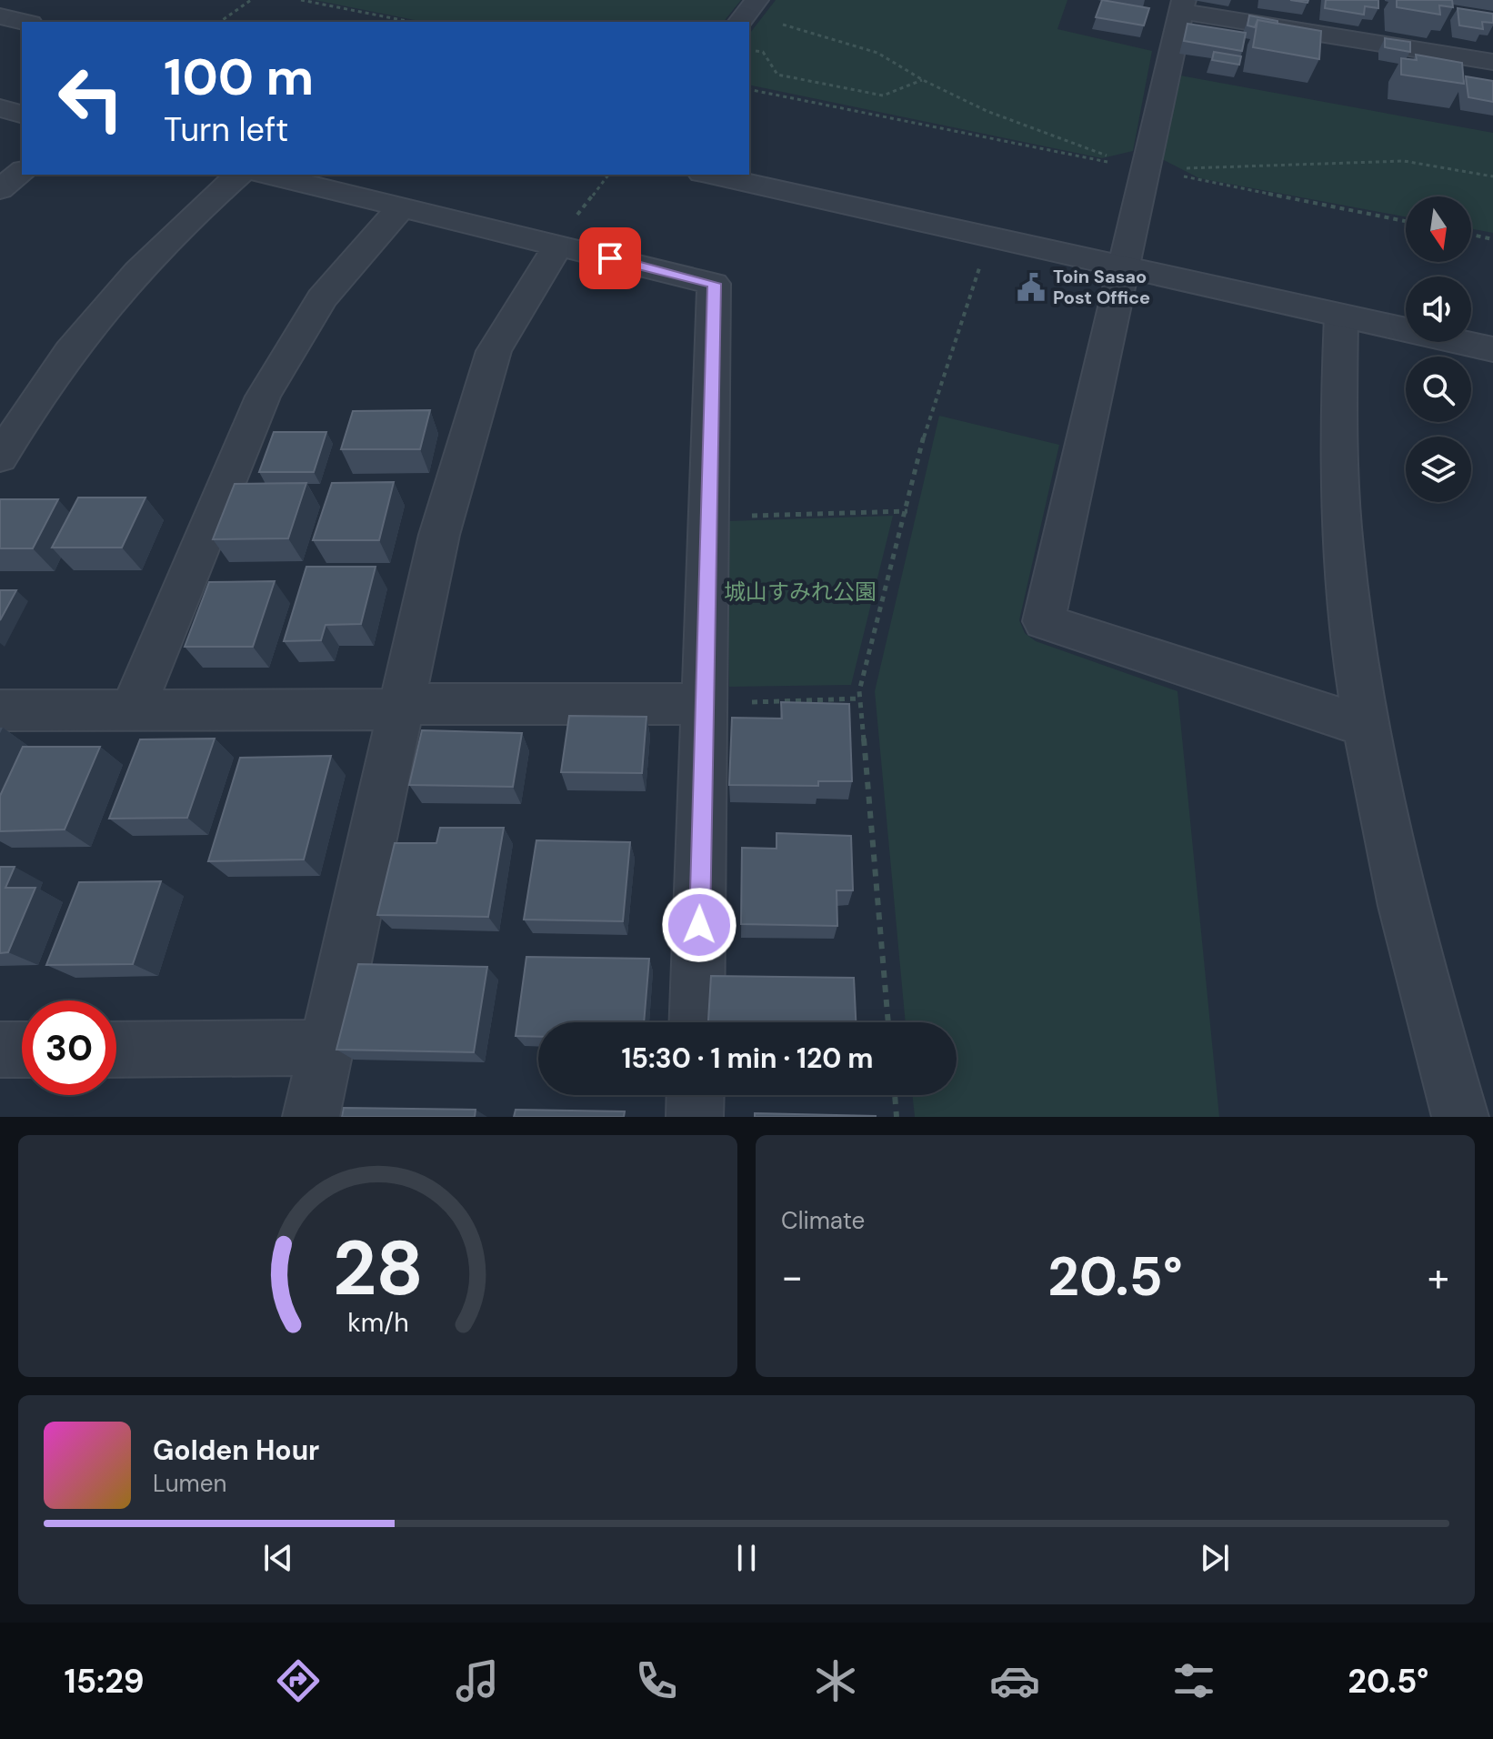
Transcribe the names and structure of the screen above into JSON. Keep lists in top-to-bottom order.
{
  "parks": ["城山すみれ公園"],
  "places": {
    "public building": ["Toin Sasao Post Office"]
  },
  "north": "bottom",
  "page": {
    "turn": ["100 m", "Turn left"],
    "limit": "30",
    "trip": "15:30 · 1 min · 120 m",
    "tile": "Climate",
    "heat": ["−", "20.5°", "+"],
    "song": ["Golden Hour", "Lumen"],
    "tabs": ["15:29", "20.5°"],
    "gauge": ["28", "km/h"]
  }
}
